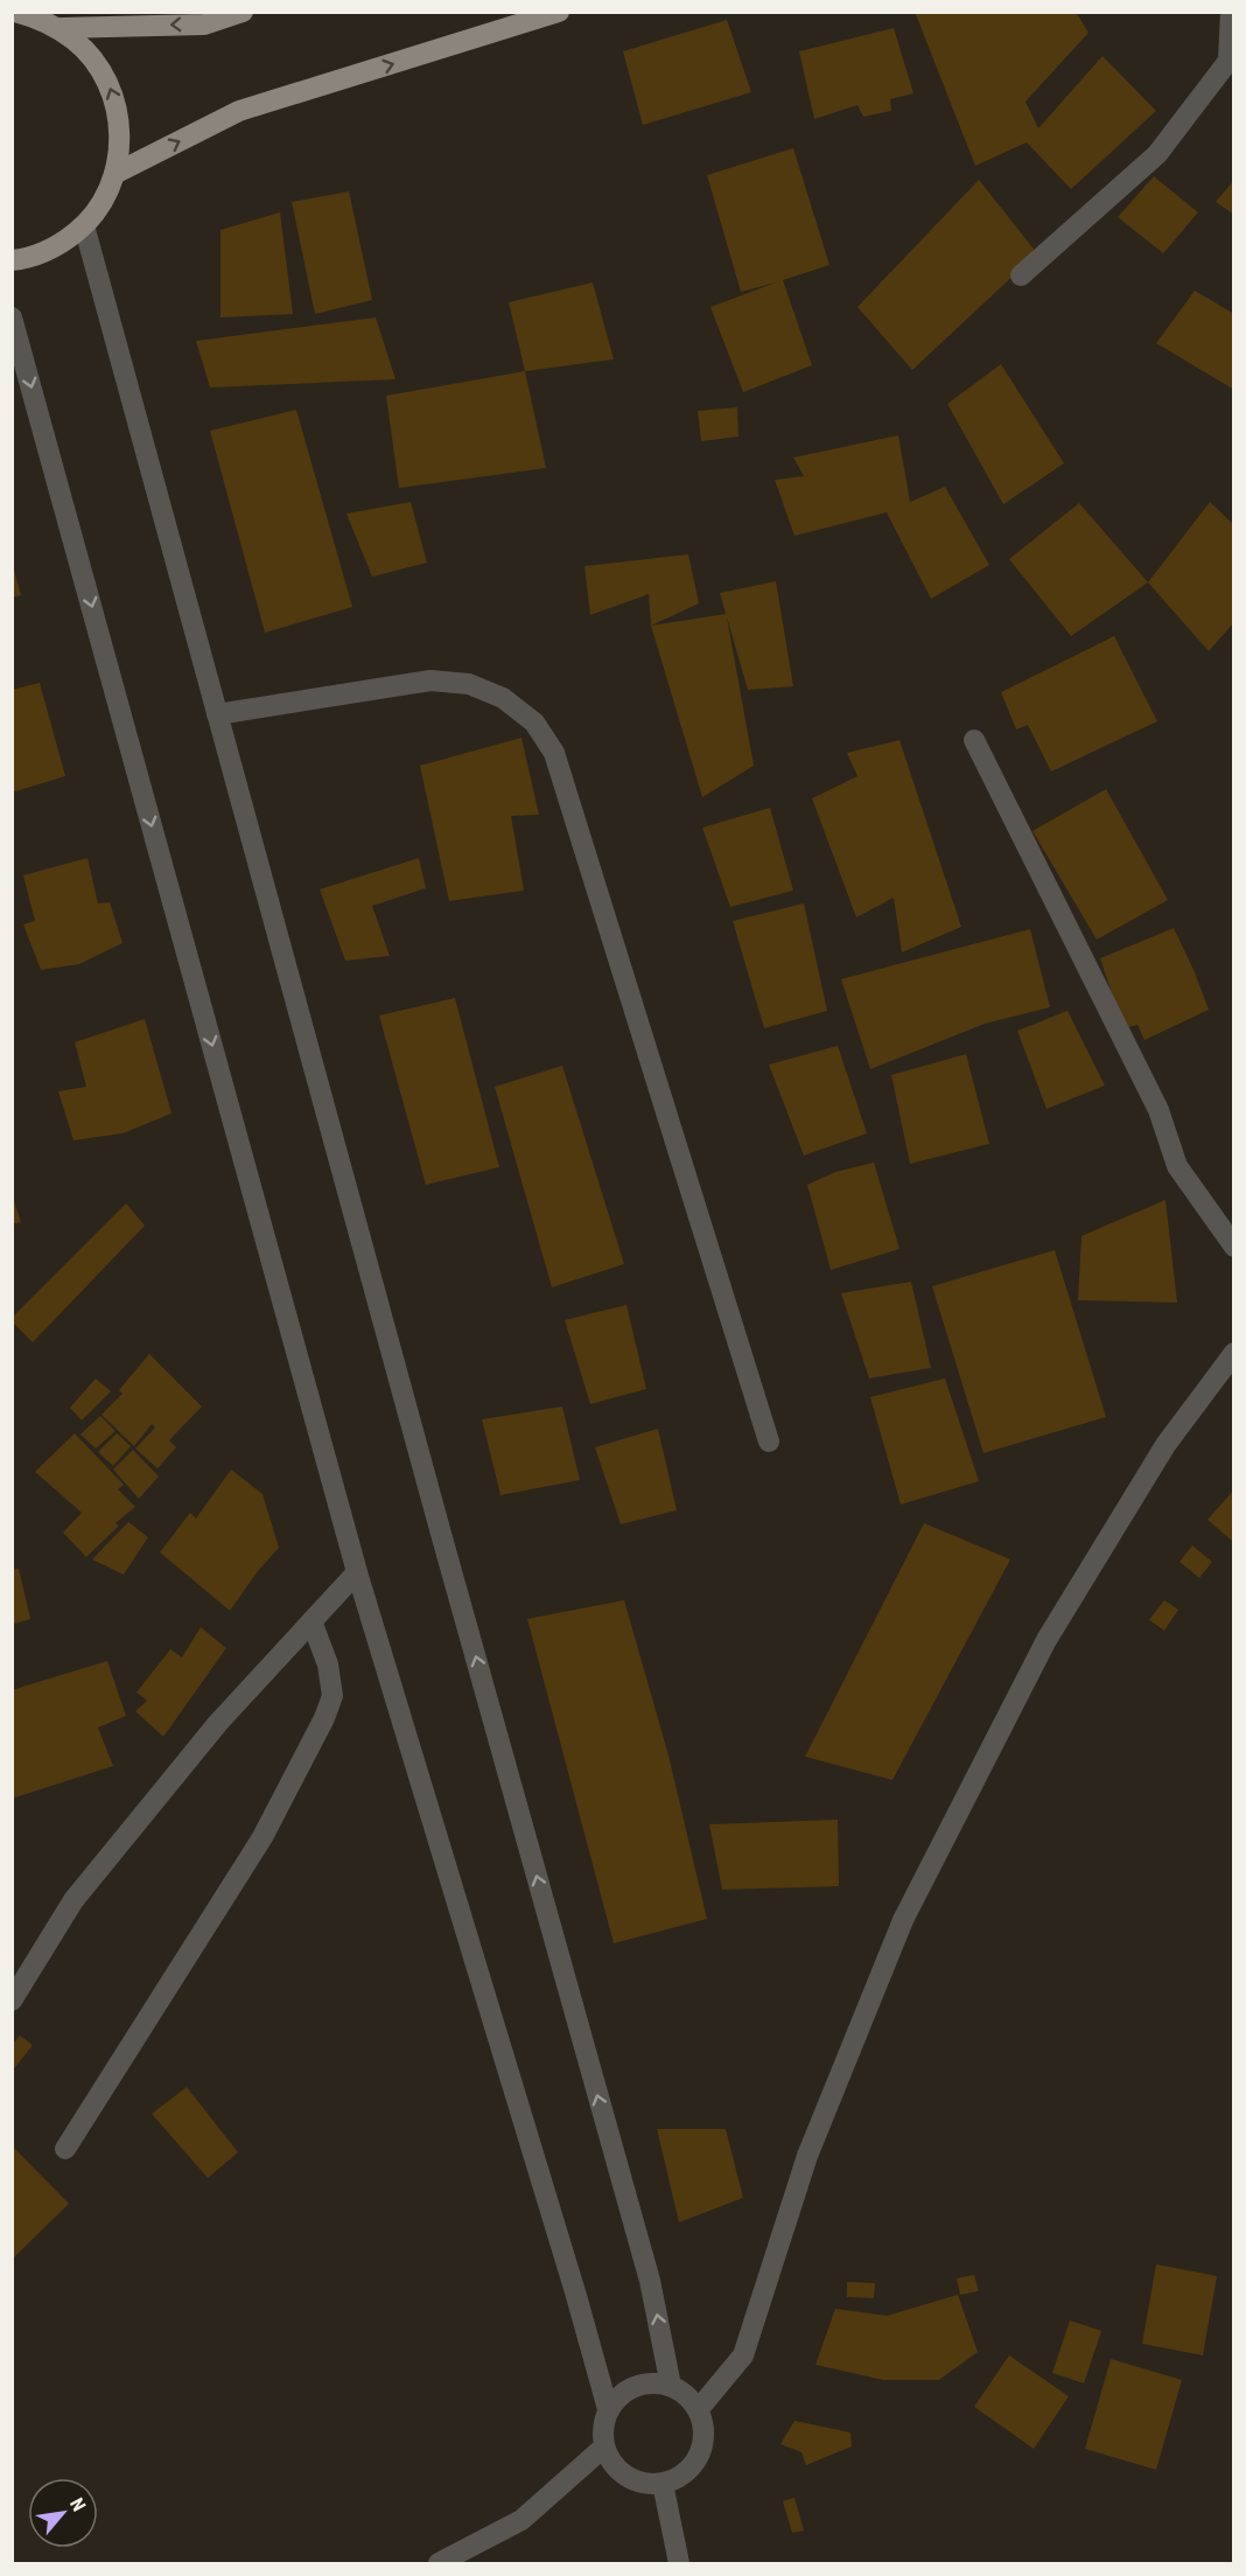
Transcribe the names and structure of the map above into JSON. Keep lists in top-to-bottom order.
{
  "north": "top right"
}
